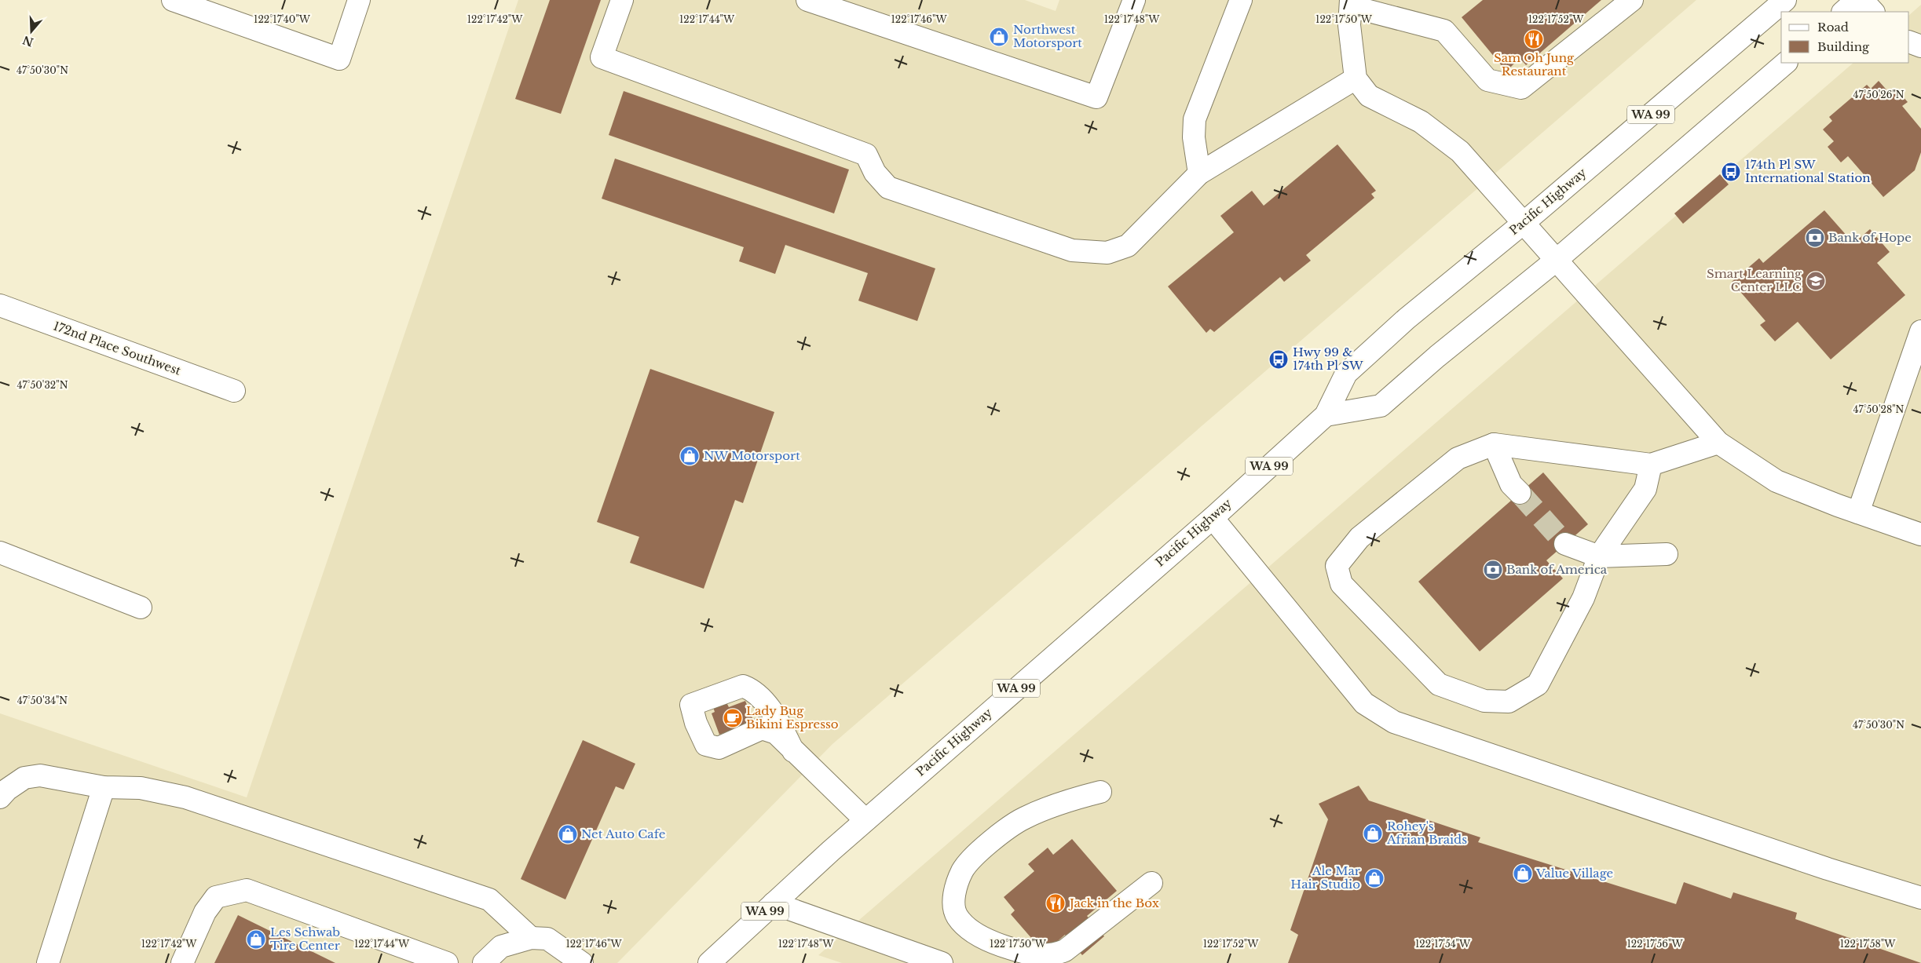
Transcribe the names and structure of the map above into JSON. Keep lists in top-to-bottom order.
{
  "streets": {
    "main road": ["WA 99", "Pacific Highway", "172nd Place Southwest"]
  },
  "places": {
    "shop": [
      "Northwest Motorsport",
      "NW Motorsport",
      "Rohey's Afrian Braids",
      "Net Auto Cafe",
      "Value Village",
      "Ale Mar Hair Studio",
      "Les Schwab Tire Center"
    ],
    "restaurant": ["Sam Oh Jung Restaurant", "Jack in the Box"],
    "bus stop": ["174th Pl SW International Station", "Hwy 99 & 174th Pl SW"],
    "bank": ["Bank of Hope", "Bank of America"],
    "school or university": ["Smart Learning Center LLC"],
    "cafe": ["Lady Bug Bikini Espresso"]
  },
  "legend": ["Road", "Building"],
  "north": "bottom",
  "coordinates": [
    "122°17'40\"W",
    "122°17'42\"W",
    "122°17'44\"W",
    "122°17'46\"W",
    "122°17'48\"W",
    "122°17'50\"W",
    "122°17'52\"W",
    "47°50'30\"N",
    "47°50'26\"N",
    "47°50'32\"N",
    "47°50'28\"N",
    "47°50'34\"N",
    "122°17'54\"W",
    "122°17'56\"W",
    "122°17'58\"W"
  ]
}
